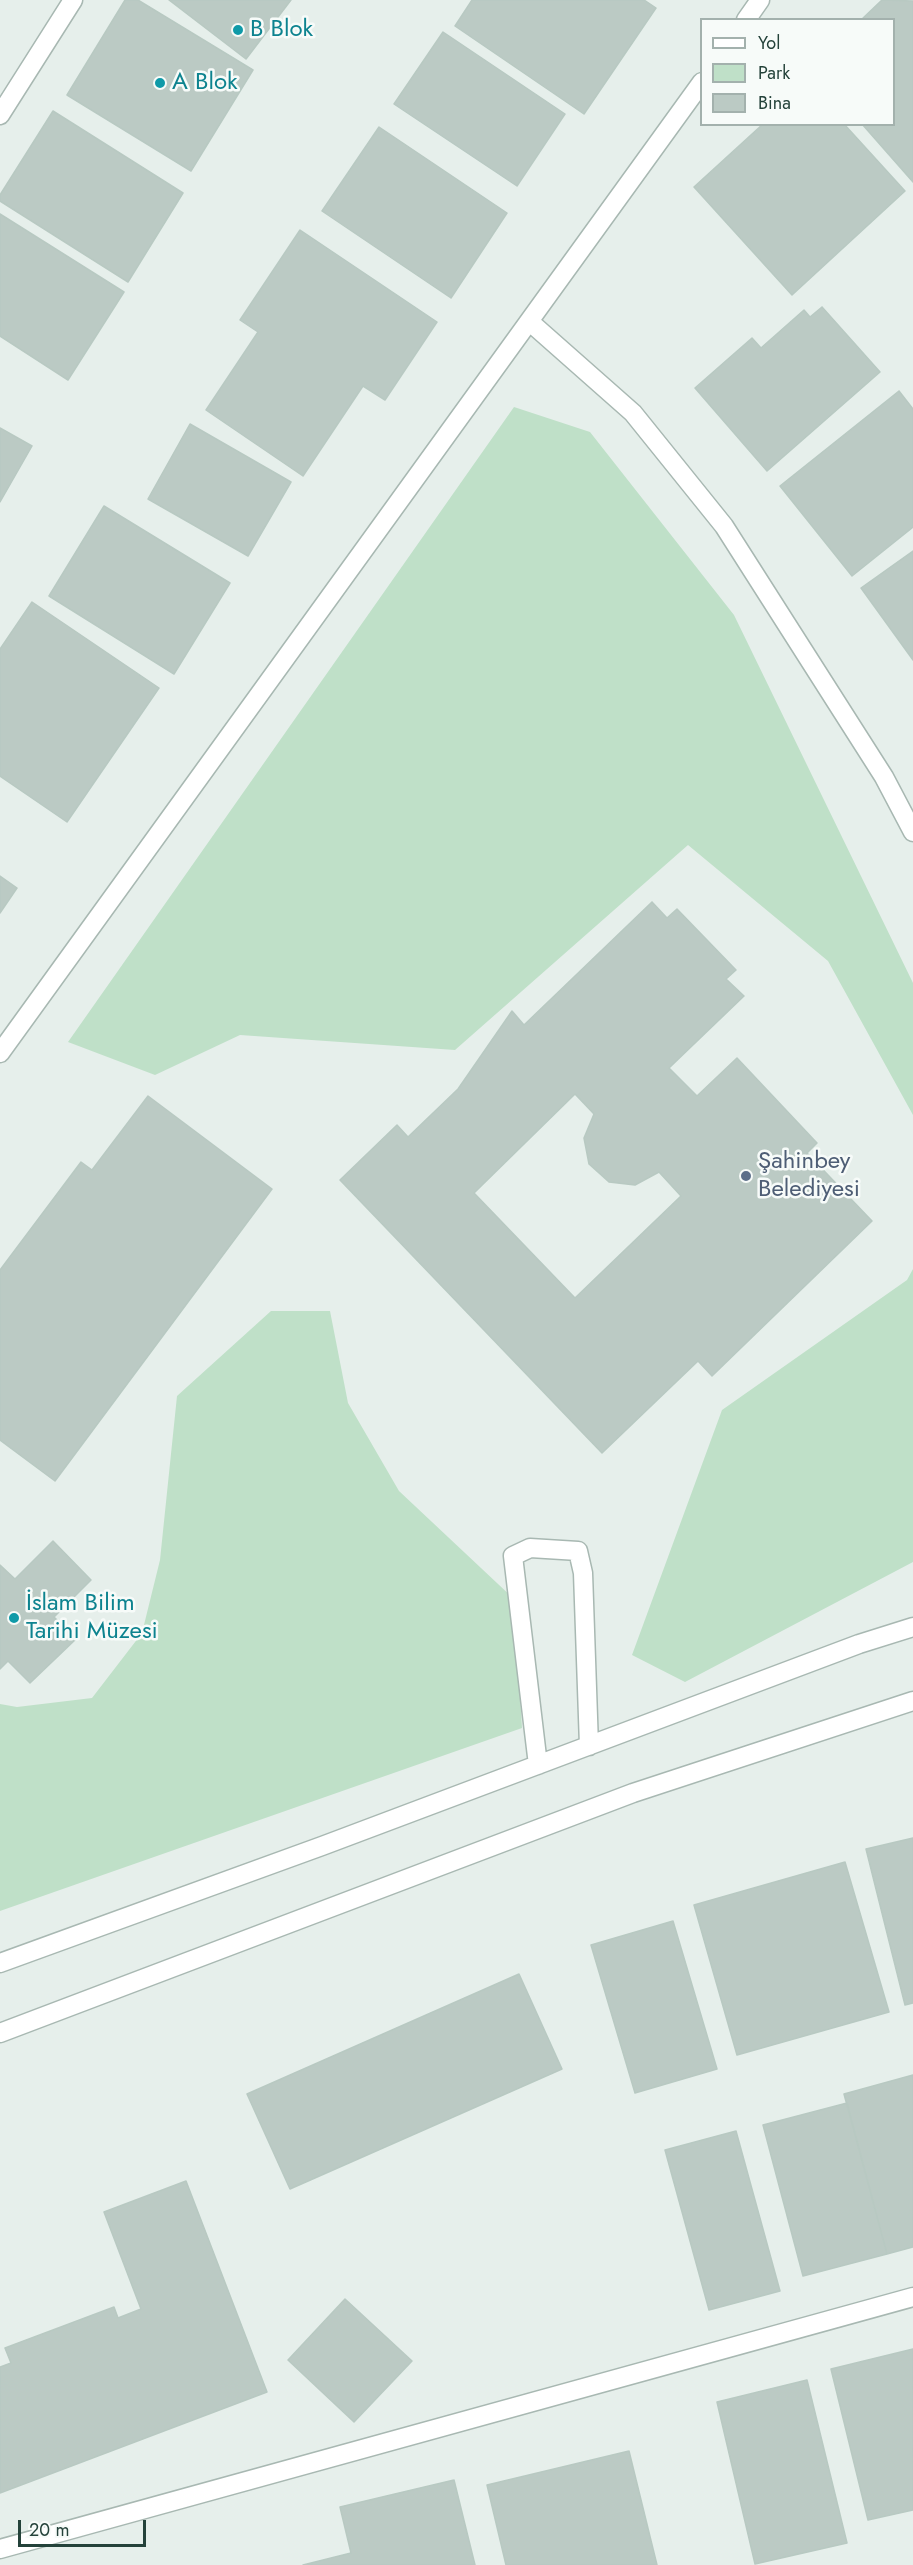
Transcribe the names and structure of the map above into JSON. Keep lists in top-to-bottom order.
{
  "places": [
    "B Blok",
    "A Blok",
    "Şahinbey Belediyesi",
    "İslam Bilim Tarihi Müzesi"
  ],
  "legend": ["Yol", "Park", "Bina"],
  "scale_bar": "20 m"
}
